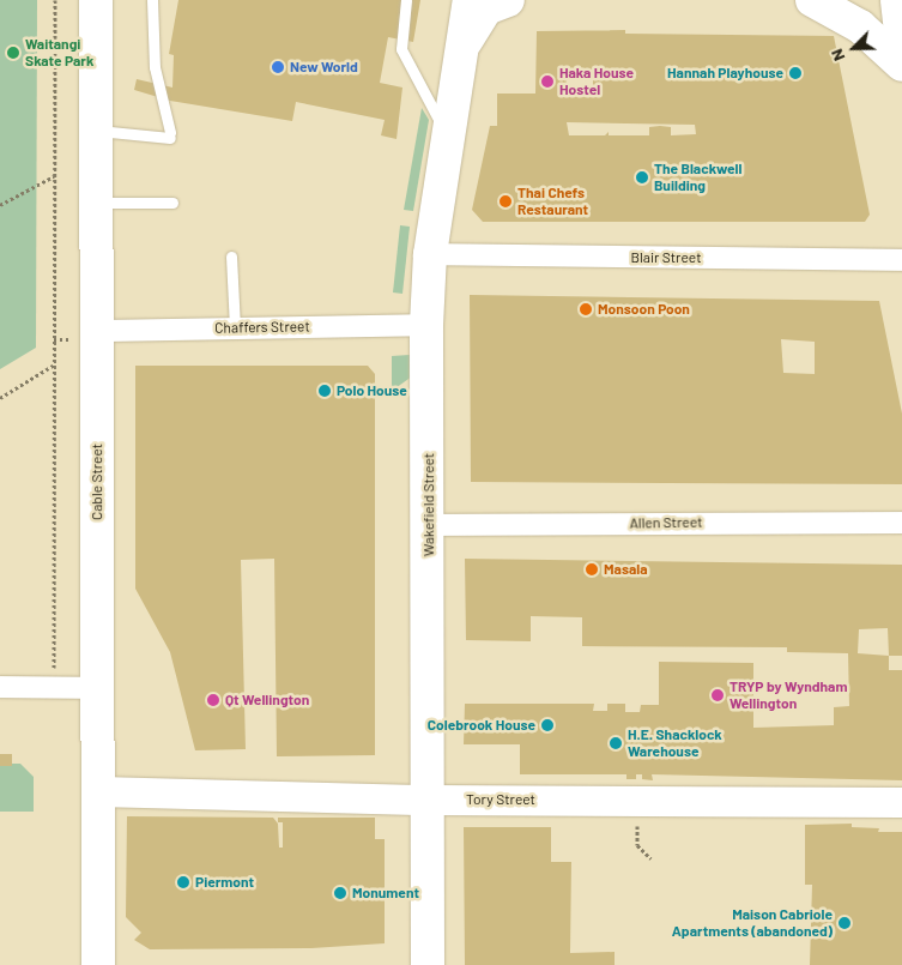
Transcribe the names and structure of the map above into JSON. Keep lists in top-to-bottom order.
{
  "streets": {
    "main road": ["Cable Street", "Wakefield Street"],
    "street": [
      "Blair Street",
      "Chaffers Street",
      "Allen Street",
      "Tory Street"
    ]
  },
  "crossings": [
    ["Blair Street", "Wakefield Street"],
    ["Chaffers Street", "Cable Street"],
    ["Chaffers Street", "Wakefield Street"],
    ["Cable Street", "Tory Street"],
    ["Wakefield Street", "Allen Street"],
    ["Wakefield Street", "Tory Street"]
  ],
  "places": [
    "Waitangi Skate Park",
    "New World",
    "Hannah Playhouse",
    "Haka House Hostel",
    "The Blackwell Building",
    "Thai Chefs Restaurant",
    "Monsoon Poon",
    "Polo House",
    "Masala",
    "TRYP by Wyndham Wellington",
    "Qt Wellington",
    "Colebrook House",
    "H.E. Shacklock Warehouse",
    "Piermont",
    "Monument",
    "Maison Cabriole Apartments (abandoned)"
  ],
  "north": "bottom left"
}
